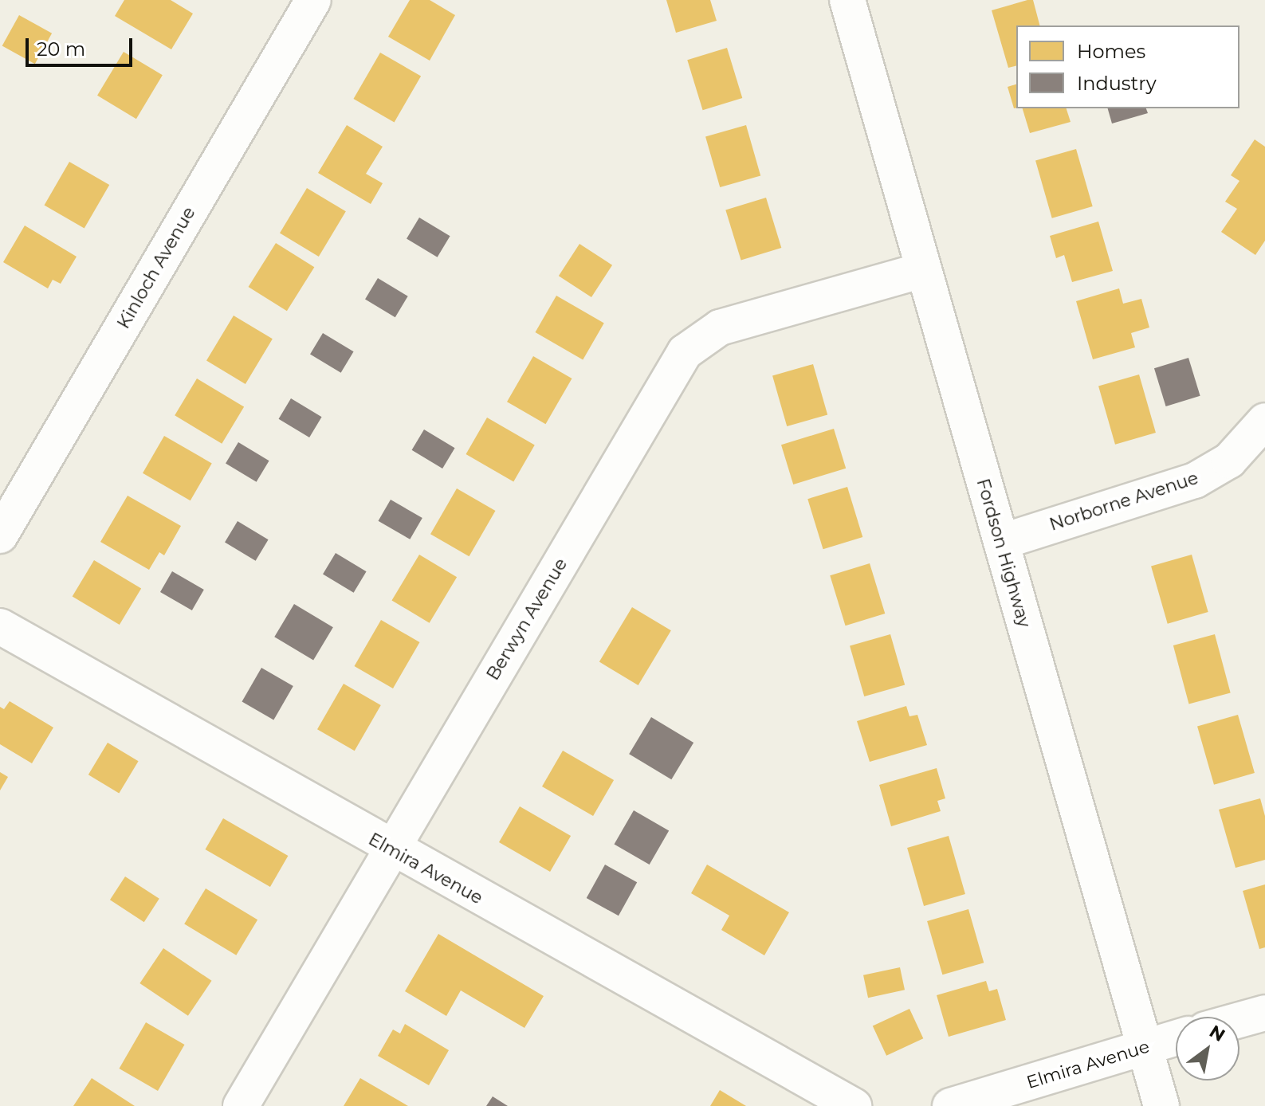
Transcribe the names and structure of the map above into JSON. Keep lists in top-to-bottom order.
{
  "streets": {
    "street": [
      "Kinloch Avenue",
      "Norborne Avenue",
      "Fordson Highway",
      "Berwyn Avenue",
      "Elmira Avenue"
    ]
  },
  "crossings": [
    ["Norborne Avenue", "Fordson Highway"],
    ["Fordson Highway", "Berwyn Avenue"],
    ["Fordson Highway", "Elmira Avenue"],
    ["Berwyn Avenue", "Elmira Avenue"]
  ],
  "legend": ["Homes", "Industry"],
  "scale_bar": "20 m",
  "north": "top right"
}
